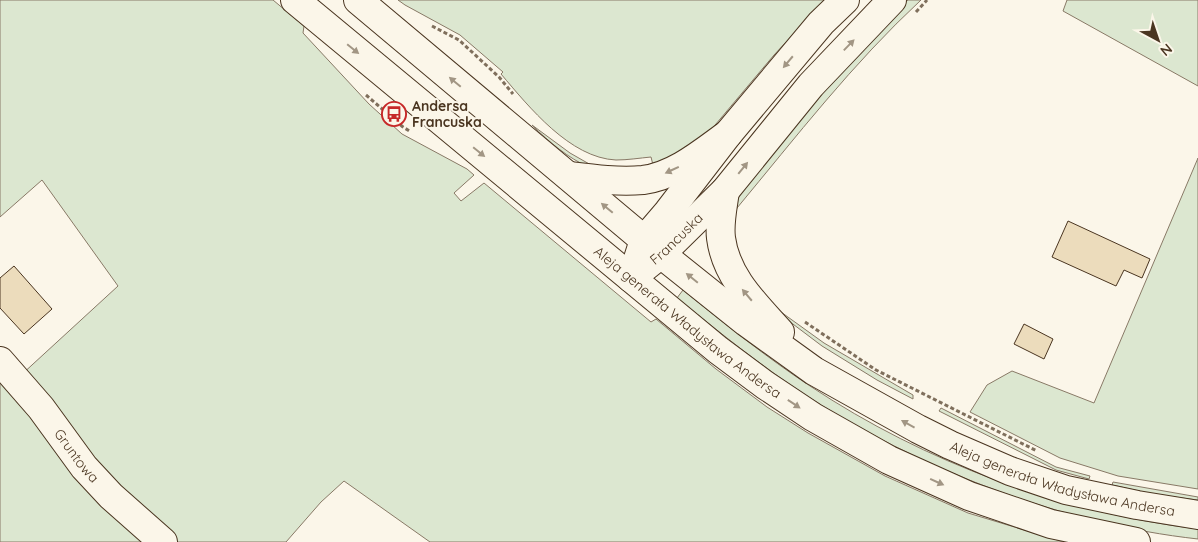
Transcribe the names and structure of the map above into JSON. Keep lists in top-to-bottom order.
{
  "streets": {
    "main road": ["Francuska", "Aleja generała Władysława Andersa", "Gruntowa"]
  },
  "crossings": [
    ["Francuska", "Aleja generała Władysława Andersa"]
  ],
  "places": {
    "bus stop": ["Andersa Francuska"]
  },
  "north": "bottom right"
}
